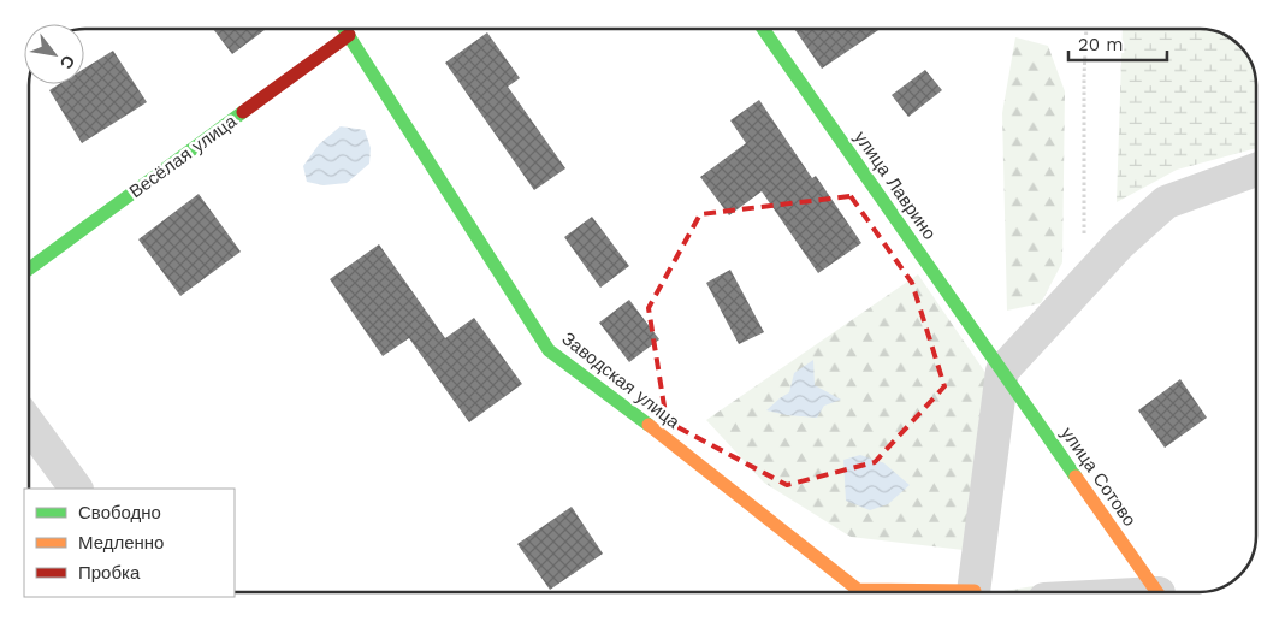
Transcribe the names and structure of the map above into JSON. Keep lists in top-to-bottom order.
{
  "streets": {
    "street": [
      "Весёлая улица",
      "улица Лаврино",
      "Заводская улица",
      "улица Сотово"
    ]
  },
  "crossings": [
    ["Весёлая улица", "Заводская улица"],
    ["улица Лаврино", "улица Сотово"]
  ],
  "legend": ["Свободно", "Медленно", "Пробка"],
  "scale_bar": "20 m",
  "north": "bottom right"
}
